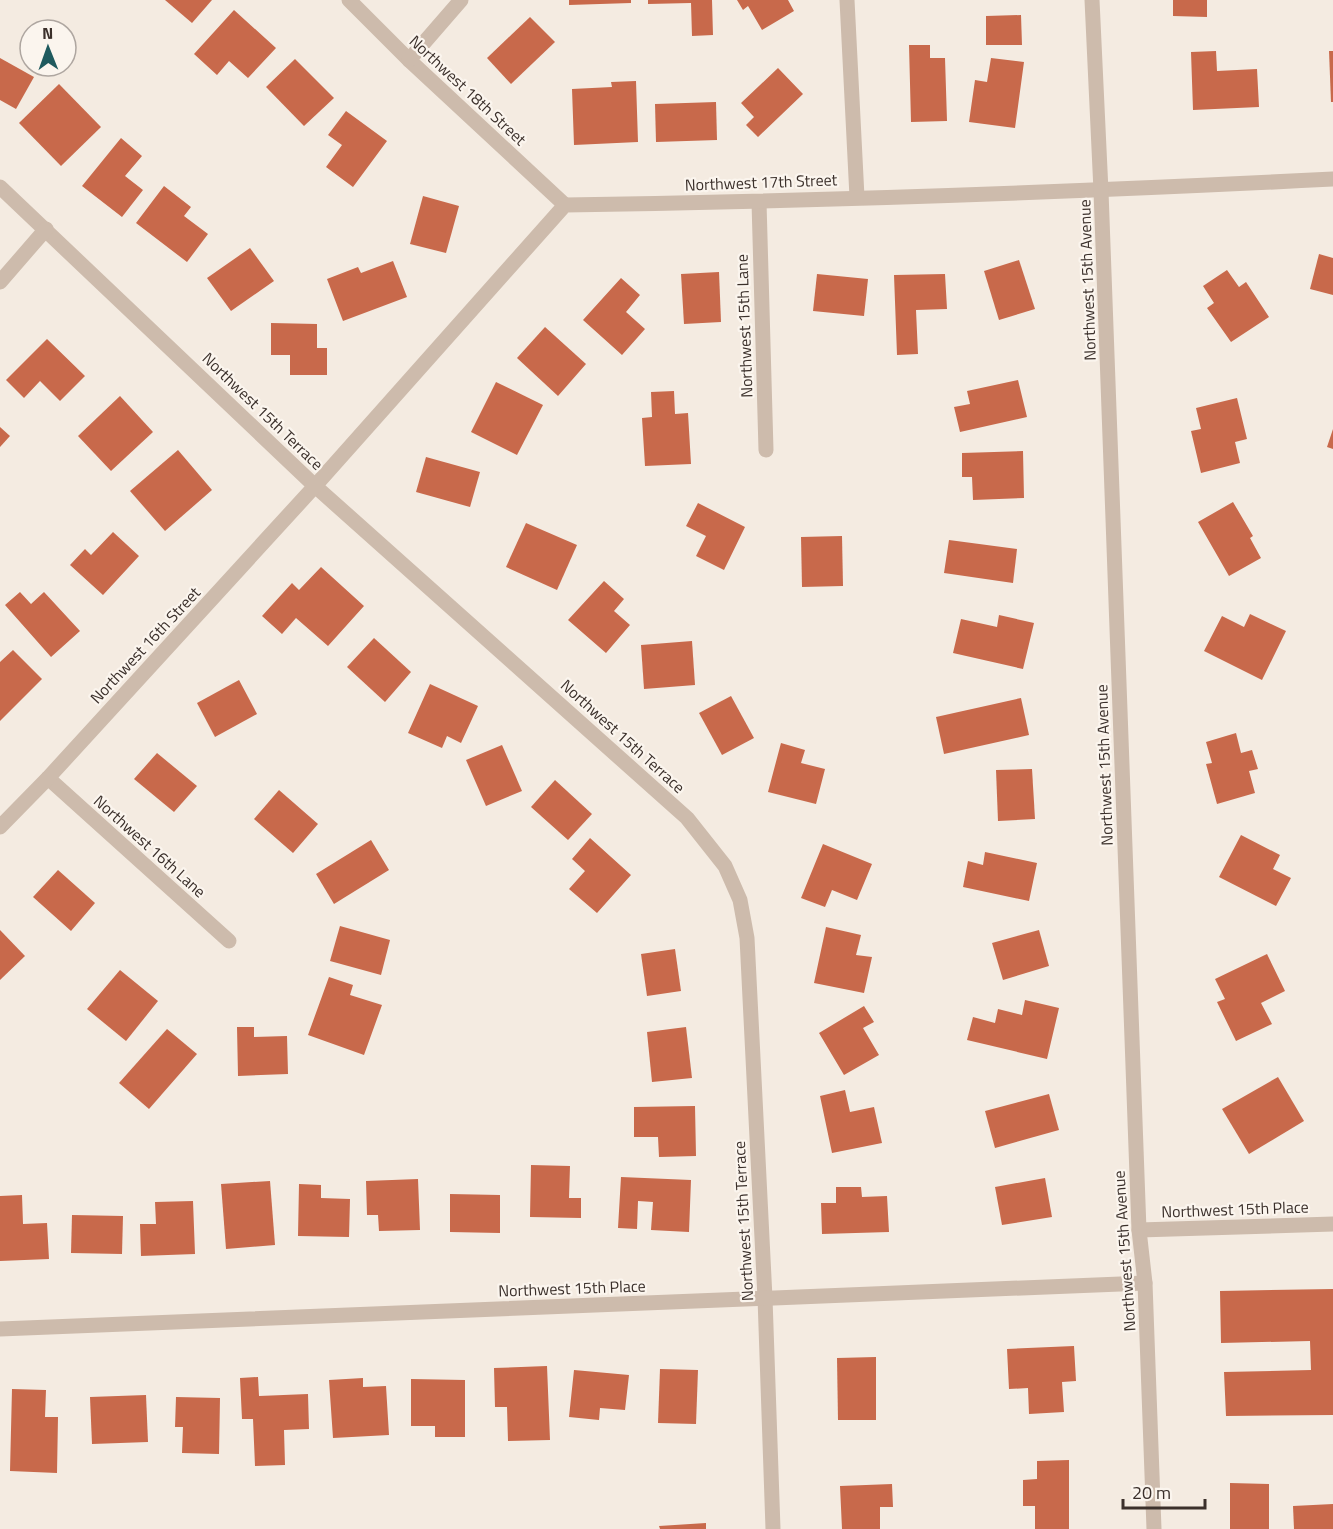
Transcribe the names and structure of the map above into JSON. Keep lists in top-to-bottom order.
{
  "streets": {
    "street": [
      "Northwest 18th Street",
      "Northwest 17th Street",
      "Northwest 15th Avenue",
      "Northwest 15th Lane",
      "Northwest 15th Terrace",
      "Northwest 16th Street",
      "Northwest 16th Lane",
      "Northwest 15th Place"
    ]
  },
  "crossings": [
    ["Northwest 18th Street", "Northwest 17th Street"],
    ["Northwest 17th Street", "Northwest 15th Avenue"],
    ["Northwest 17th Street", "Northwest 15th Lane"],
    ["Northwest 15th Avenue", "Northwest 15th Place"],
    ["Northwest 15th Terrace", "Northwest 16th Street"],
    ["Northwest 15th Terrace", "Northwest 15th Place"],
    ["Northwest 16th Street", "Northwest 16th Lane"]
  ],
  "scale_bar": "20 m",
  "north": "top"
}
